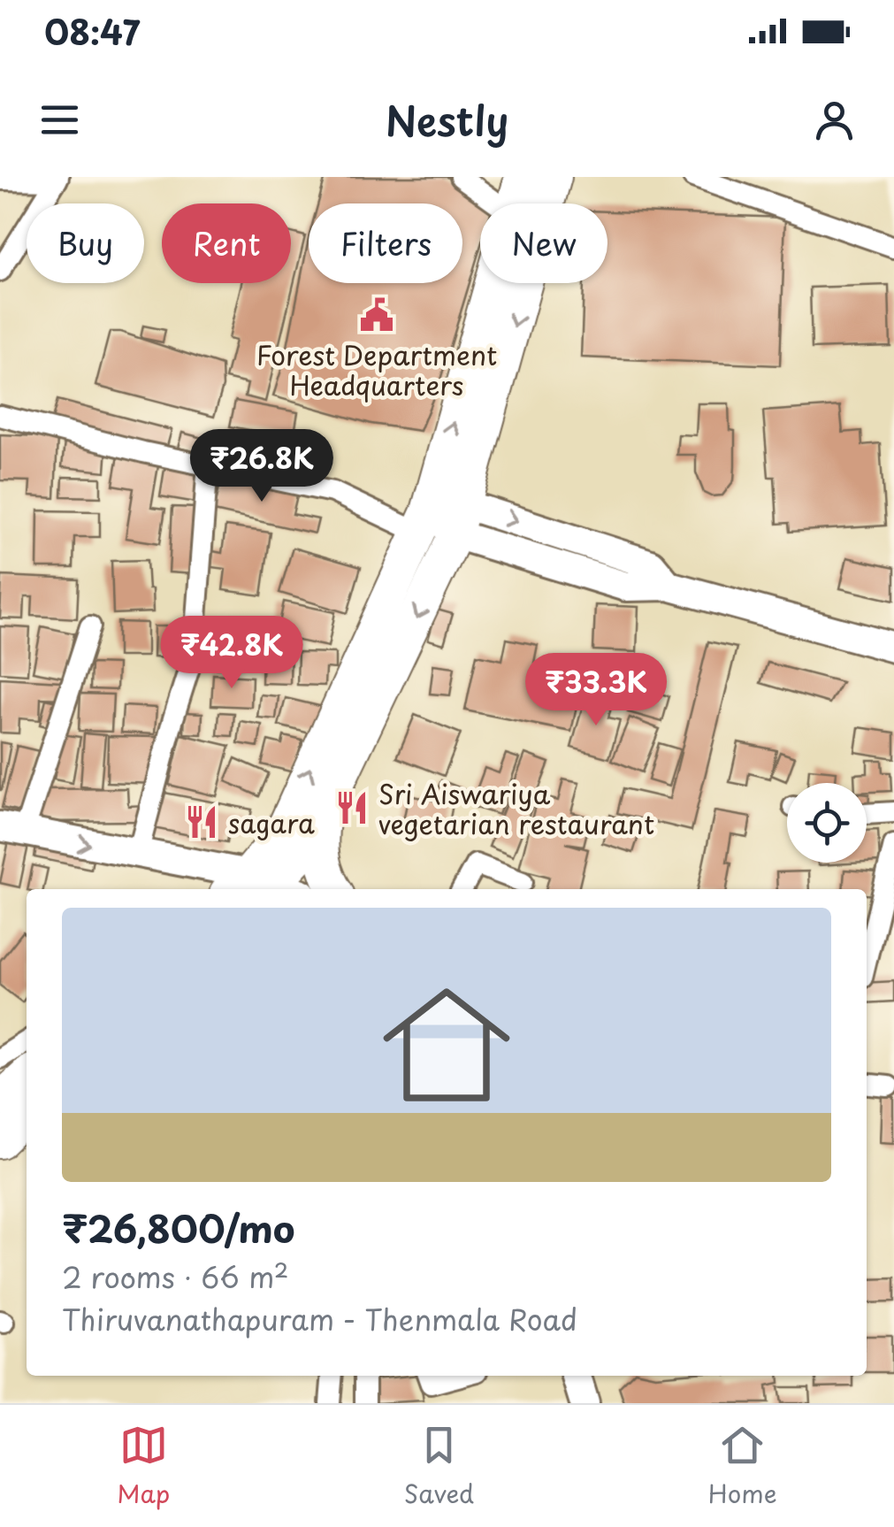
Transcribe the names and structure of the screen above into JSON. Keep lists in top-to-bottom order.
{
  "places": {
    "public building": ["Forest Department Headquarters"],
    "restaurant": ["Sri Aiswariya vegetarian restaurant", "sagara"]
  },
  "page": {
    "status": "08:47",
    "header": "Nestly",
    "chip": [
      "Buy",
      "Rent",
      "Filters",
      "New"
    ],
    "price": ["₹26.8K", "₹42.8K", "₹33.3K"],
    "list": [
      {
        "name": "₹26,800/mo",
        "note": "2 rooms · 66 m² · Thiruvanathapuram - Thenmala Road"
      }
    ],
    "tabs": ["Map", "Saved", "Home"]
  }
}
